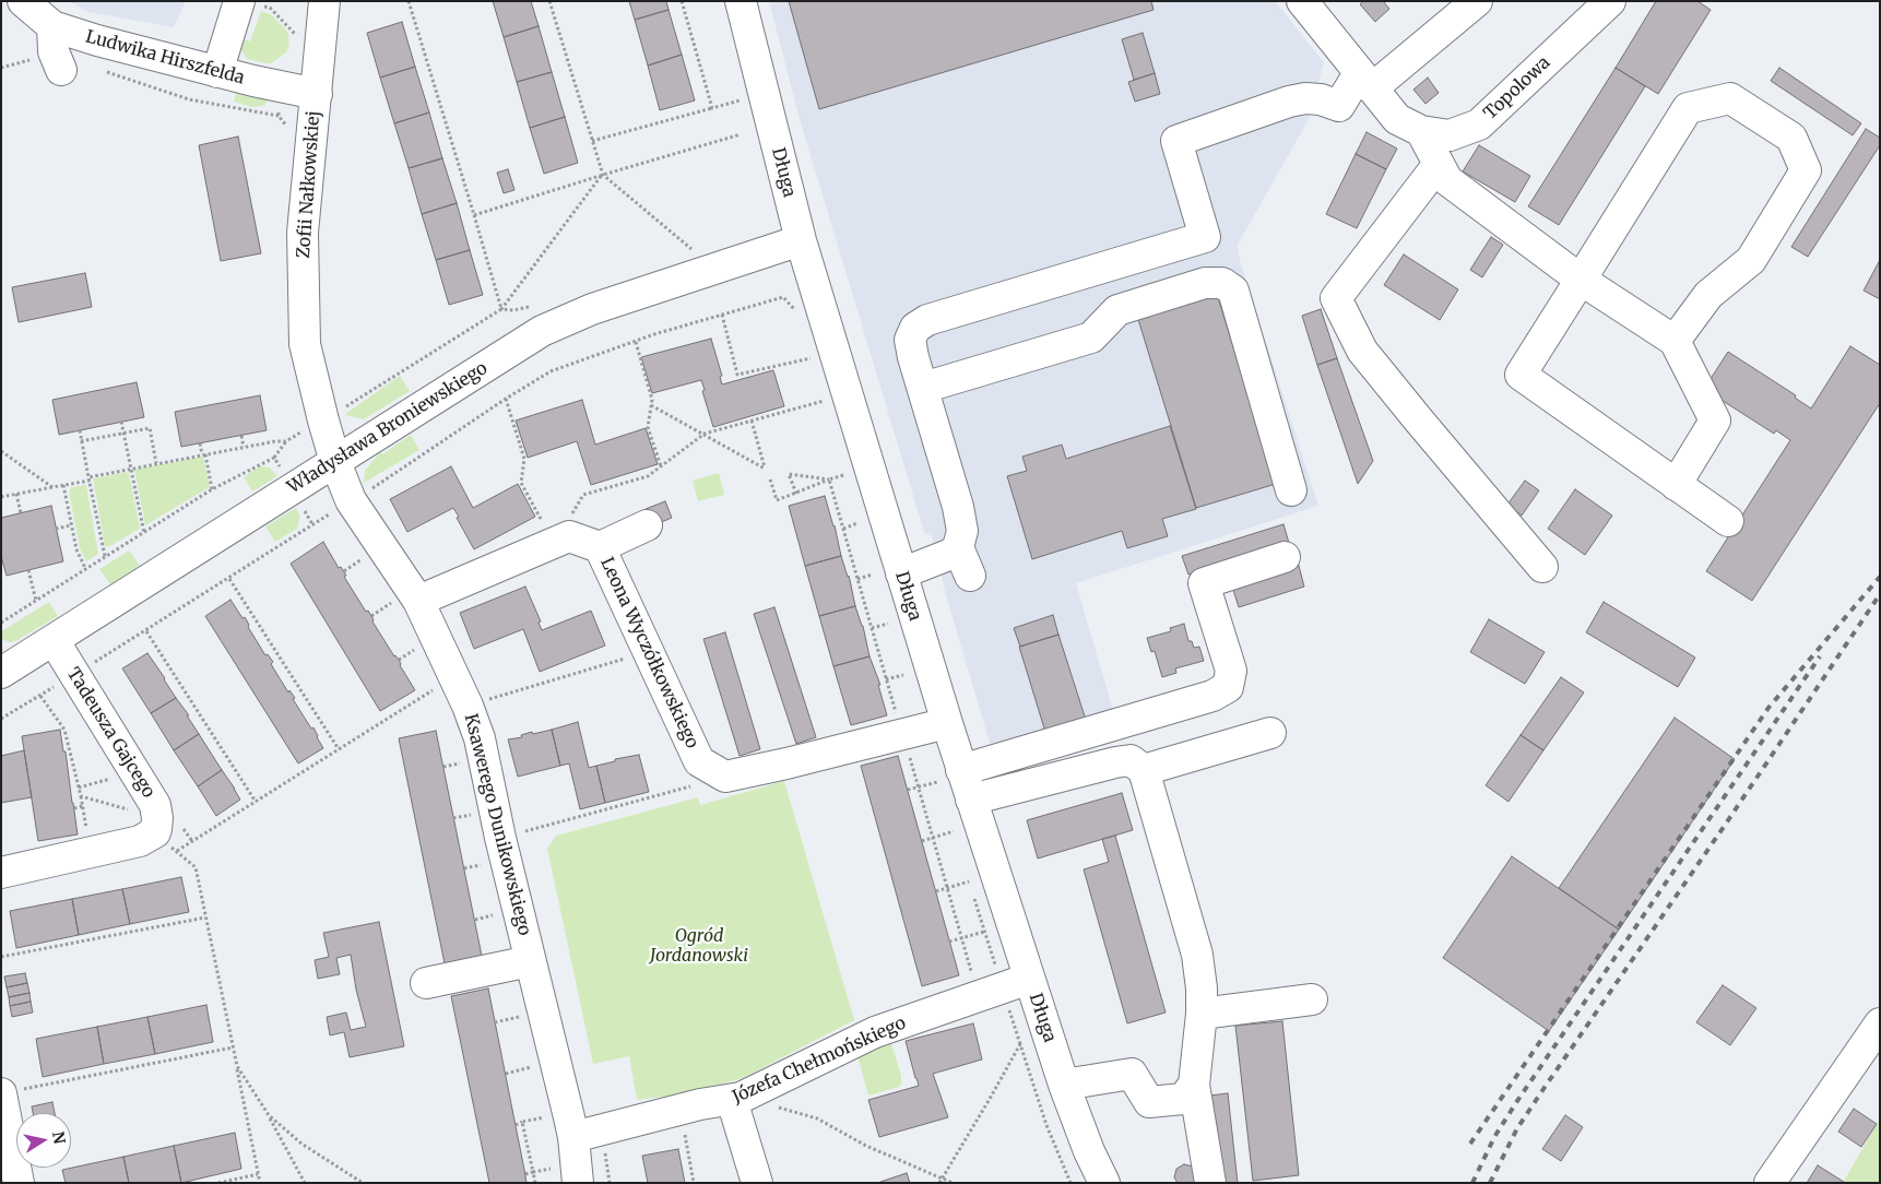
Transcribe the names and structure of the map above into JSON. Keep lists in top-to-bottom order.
{
  "streets": {
    "street": [
      "Ludwika Hirszfelda",
      "Topolowa",
      "Długa",
      "Zofii Nałkowskiej",
      "Władysława Broniewskiego",
      "Leona Wyczółkowskiego",
      "Tadeusza Gajcego",
      "Ksawerego Dunikowskiego",
      "Józefa Chełmońskiego"
    ]
  },
  "crossings": [
    ["Ludwika Hirszfelda", "Zofii Nałkowskiej"],
    ["Długa", "Władysława Broniewskiego"],
    ["Długa", "Leona Wyczółkowskiego"],
    ["Długa", "Józefa Chełmońskiego"],
    ["Zofii Nałkowskiej", "Władysława Broniewskiego"],
    ["Zofii Nałkowskiej", "Ksawerego Dunikowskiego"],
    ["Władysława Broniewskiego", "Tadeusza Gajcego"],
    ["Władysława Broniewskiego", "Ksawerego Dunikowskiego"],
    ["Leona Wyczółkowskiego", "Ksawerego Dunikowskiego"],
    ["Ksawerego Dunikowskiego", "Józefa Chełmońskiego"]
  ],
  "parks": ["Ogród Jordanowski"],
  "north": "right"
}
